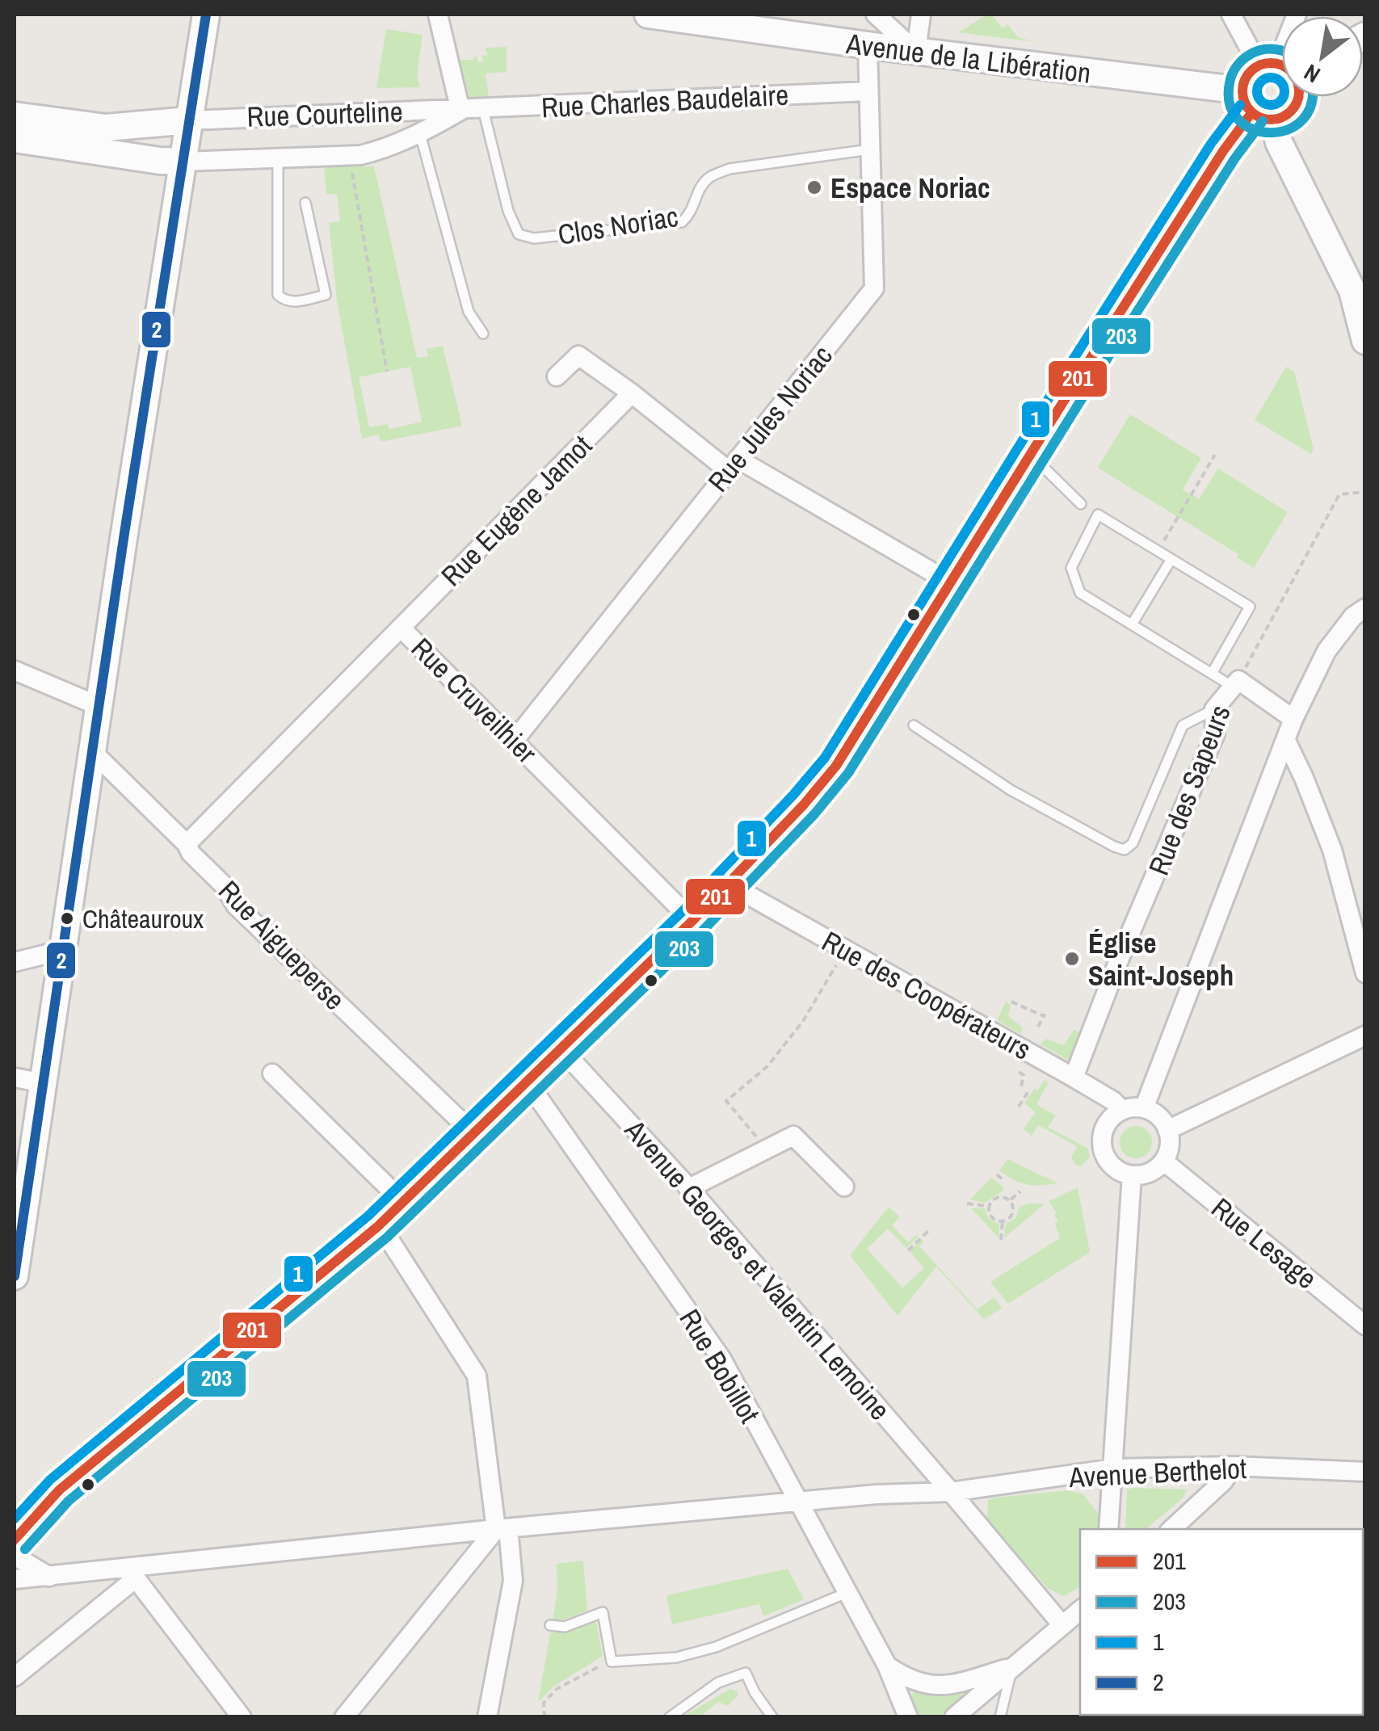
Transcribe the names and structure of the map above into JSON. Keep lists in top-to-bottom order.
{
  "streets": {
    "main road": ["Avenue de la Libération"],
    "street": [
      "Rue Charles Baudelaire",
      "Rue Courteline",
      "Rue Jules Noriac",
      "Rue Eugène Jamot",
      "Rue Cruveilhier",
      "Rue des Sapeurs",
      "Rue Aigueperse",
      "Rue des Coopérateurs",
      "Rue Lesage",
      "Avenue Georges et Valentin Lemoine",
      "Rue Bobillot",
      "Avenue Berthelot"
    ],
    "lane": ["Clos Noriac"]
  },
  "crossings": [
    ["Avenue de la Libération", "Rue Jules Noriac"],
    ["Rue Charles Baudelaire", "Rue Courteline"],
    ["Rue Charles Baudelaire", "Clos Noriac"],
    ["Rue Charles Baudelaire", "Rue Jules Noriac"],
    ["Clos Noriac", "Rue Jules Noriac"],
    ["Rue Jules Noriac", "Rue Cruveilhier"],
    ["Rue Eugène Jamot", "Rue Cruveilhier"],
    ["Rue Cruveilhier", "Rue Aigueperse"],
    ["Rue des Sapeurs", "Rue des Coopérateurs"],
    ["Rue des Coopérateurs", "Rue Lesage"],
    ["Avenue Georges et Valentin Lemoine", "Avenue Berthelot"],
    ["Rue Bobillot", "Avenue Berthelot"]
  ],
  "places": ["Espace Noriac", "Châteauroux", "Église Saint-Joseph"],
  "lines": [
    "transit line 2",
    "transit line 203",
    "transit line 201",
    "transit line 1"
  ],
  "legend": [
    "201",
    "203",
    "1",
    "2"
  ],
  "north": "bottom left"
}
